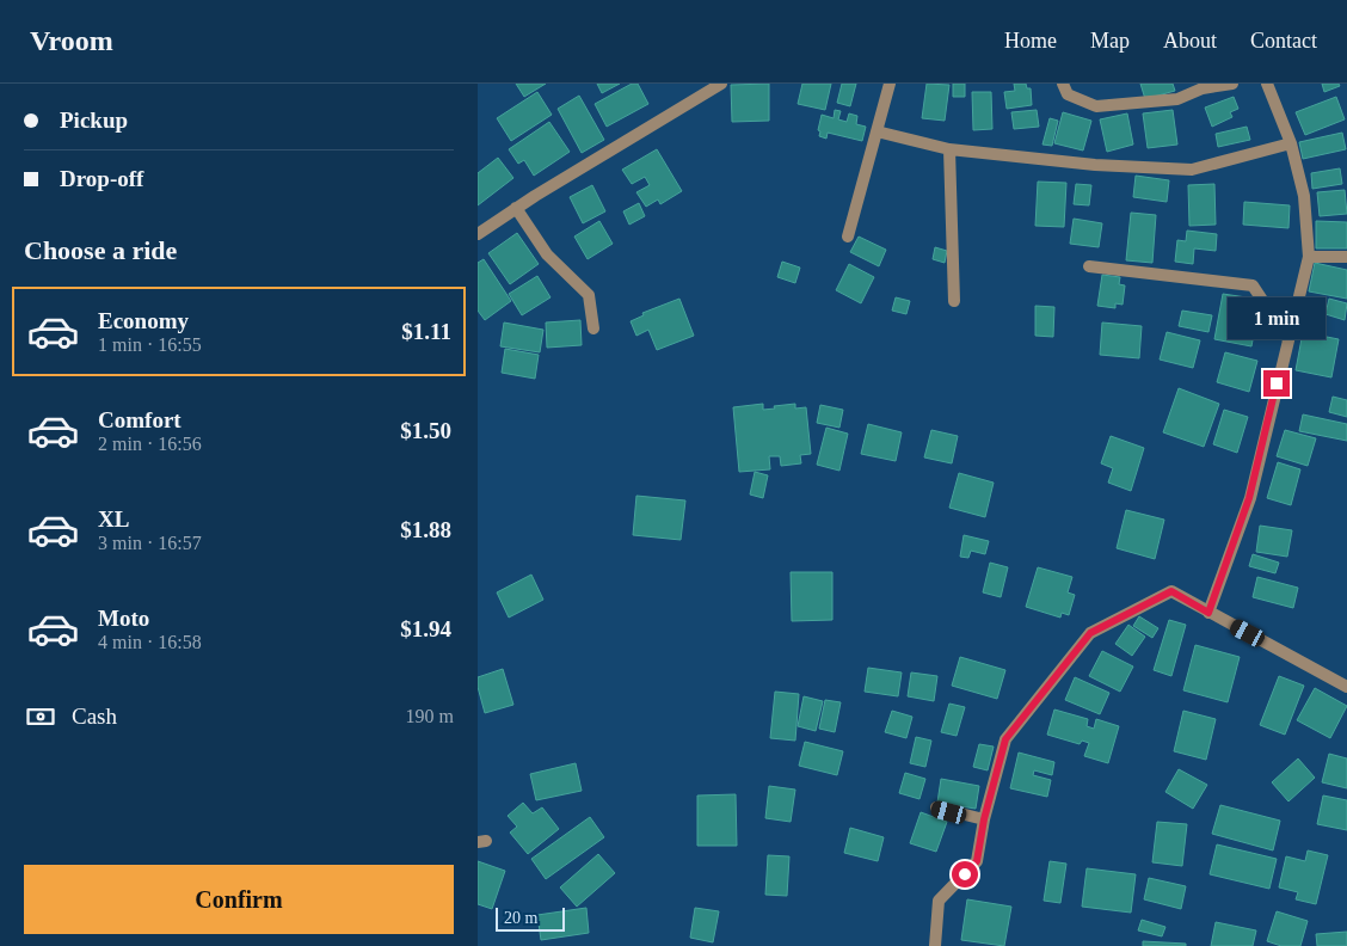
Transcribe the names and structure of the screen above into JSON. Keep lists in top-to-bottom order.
{
  "scale_bar": "20 m",
  "page": {
    "header": "Vroom",
    "nav": [
      "Home",
      "Map",
      "About",
      "Contact"
    ],
    "banner": ["Pickup", "Drop-off"],
    "heading": "Choose a ride",
    "list": [
      {
        "name": "Economy",
        "note": "1 min · 16:55",
        "value": "$1.11"
      },
      {
        "name": "Comfort",
        "note": "2 min · 16:56",
        "value": "$1.50"
      },
      {
        "name": "XL",
        "note": "3 min · 16:57",
        "value": "$1.88"
      },
      {
        "name": "Moto",
        "note": "4 min · 16:58",
        "value": "$1.94"
      }
    ],
    "bubble": "1 min",
    "pay": ["Cash", "190 m"],
    "buttons": "Confirm",
    "scale": "20 m"
  }
}
